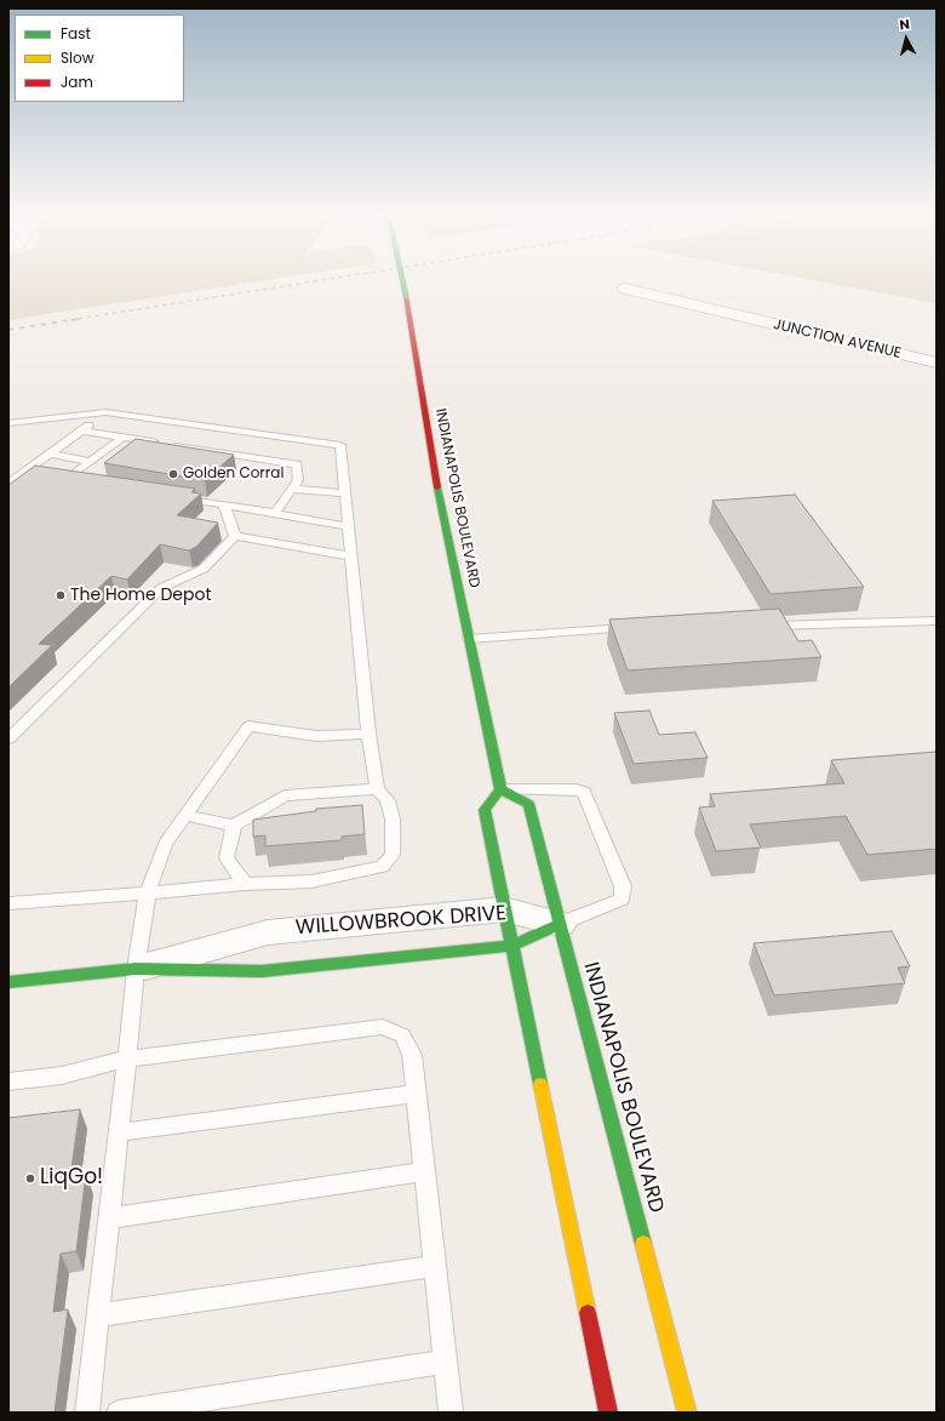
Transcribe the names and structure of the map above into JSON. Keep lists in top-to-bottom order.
{
  "streets": {
    "main road": ["INDIANAPOLIS BOULEVARD", "WILLOWBROOK DRIVE"],
    "street": ["JUNCTION AVENUE"]
  },
  "crossings": [
    ["INDIANAPOLIS BOULEVARD", "WILLOWBROOK DRIVE"]
  ],
  "places": ["Golden Corral", "The Home Depot", "LiqGo!"],
  "legend": ["Fast", "Slow", "Jam"],
  "north": "top"
}
